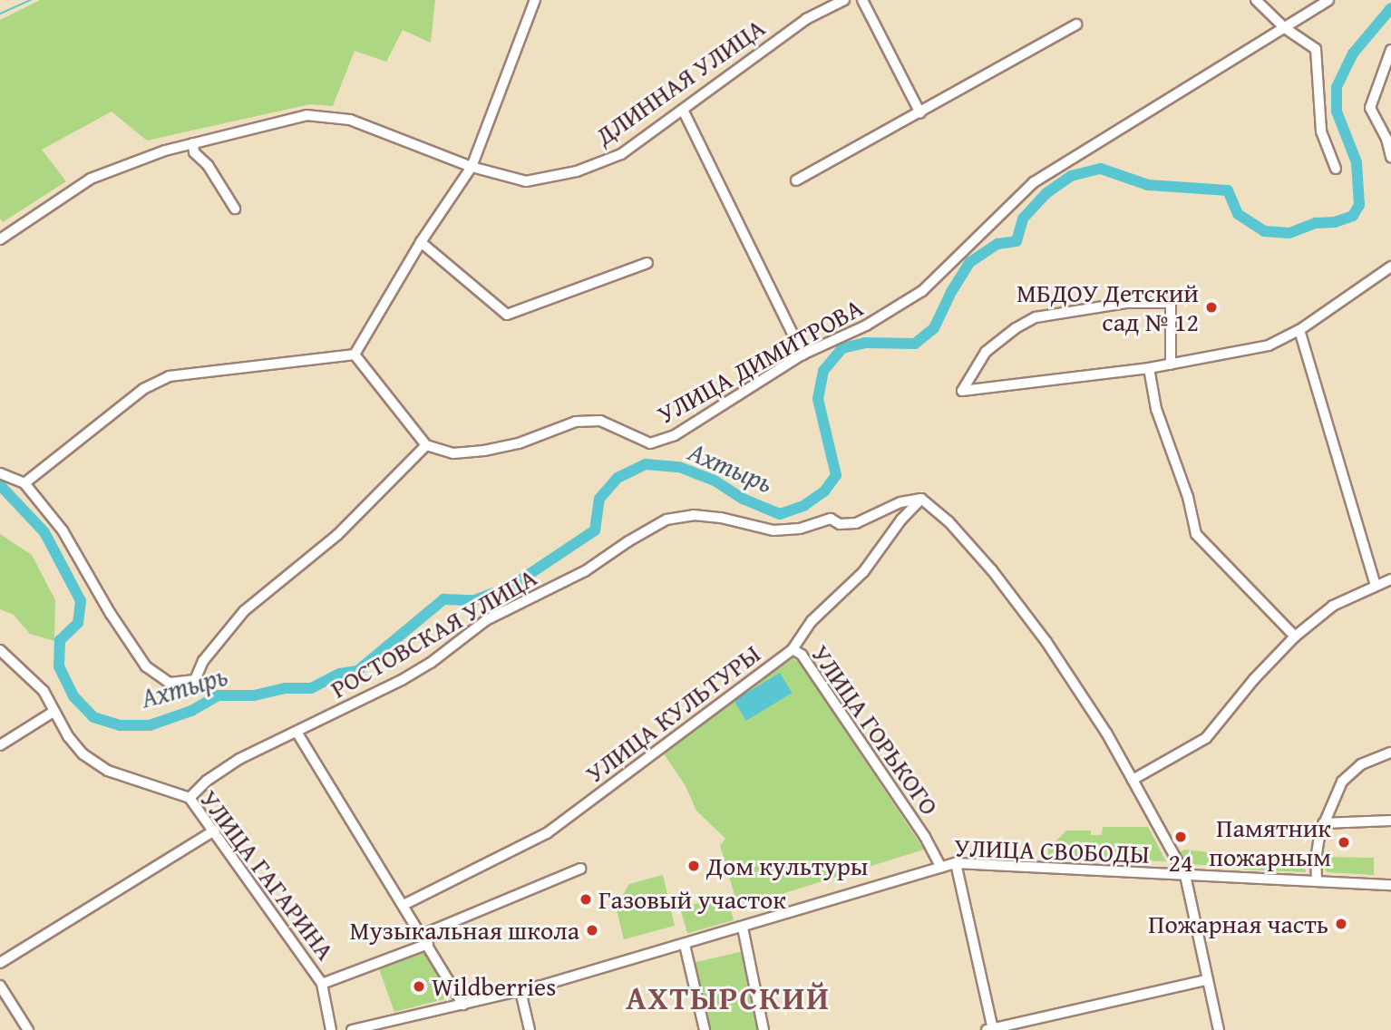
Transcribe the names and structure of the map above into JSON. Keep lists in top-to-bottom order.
{
  "streets": {
    "street": [
      "ДЛИННАЯ УЛИЦА",
      "УЛИЦА ДИМИТРОВА",
      "РОСТОВСКАЯ УЛИЦА",
      "УЛИЦА КУЛЬТУРЫ",
      "УЛИЦА ГОРЬКОГО",
      "УЛИЦА СВОБОДЫ",
      "УЛИЦА ГАГАРИНА"
    ]
  },
  "crossings": [
    ["РОСТОВСКАЯ УЛИЦА", "УЛИЦА КУЛЬТУРЫ"],
    ["РОСТОВСКАЯ УЛИЦА", "УЛИЦА ГАГАРИНА"],
    ["УЛИЦА КУЛЬТУРЫ", "УЛИЦА ГОРЬКОГО"],
    ["УЛИЦА ГОРЬКОГО", "УЛИЦА СВОБОДЫ"]
  ],
  "districts": ["АХТЫРСКИЙ"],
  "water": ["Ахтырь"],
  "places": [
    "МБДОУ Детский сад № 12",
    "24",
    "Памятник пожарным",
    "Дом культуры",
    "Газовый участок",
    "Пожарная часть",
    "Музыкальная школа",
    "Wildberries"
  ]
}
